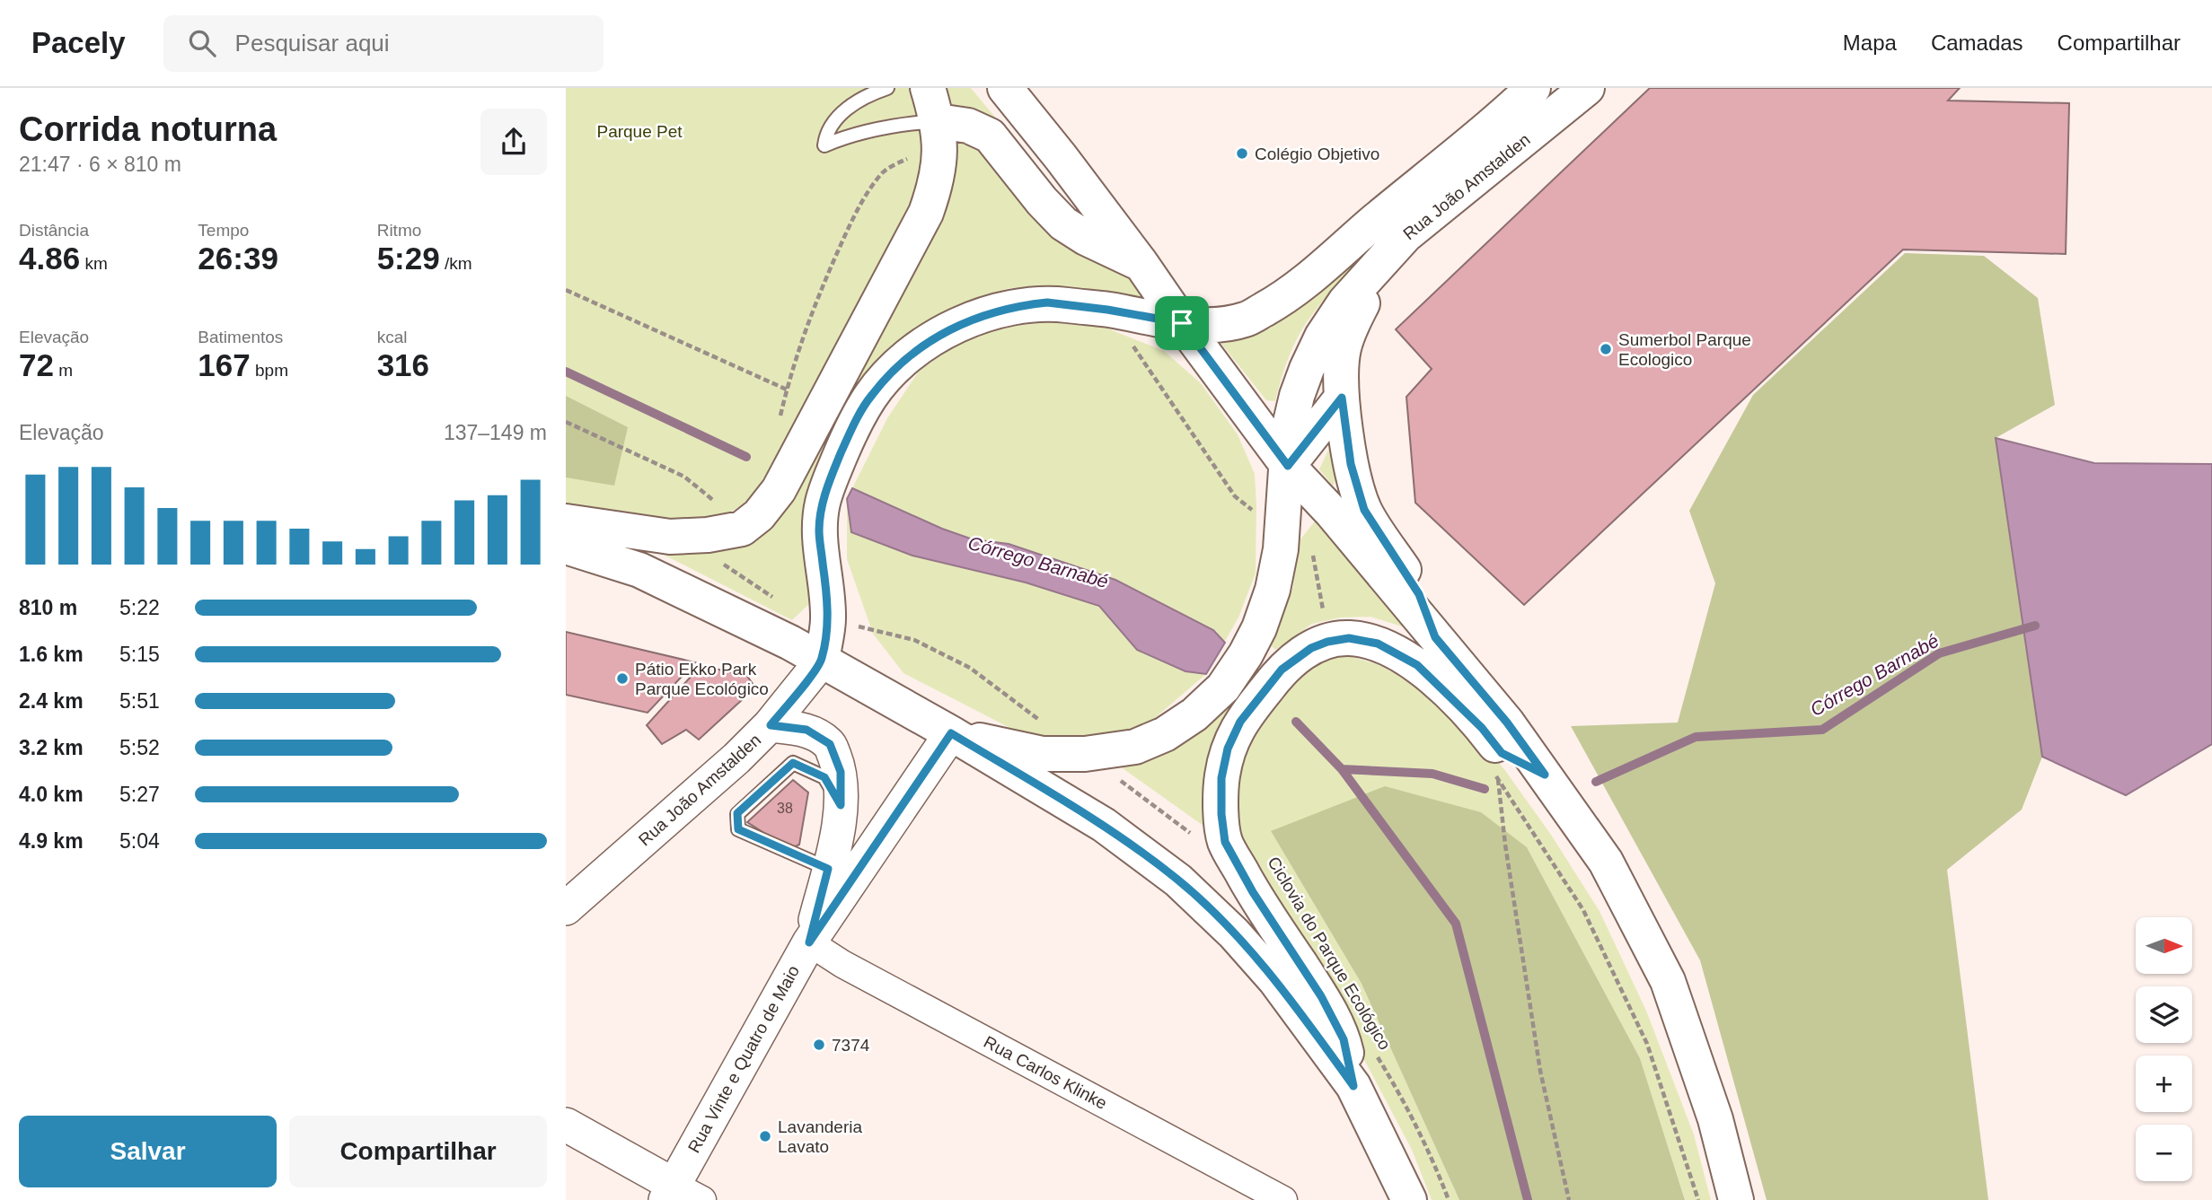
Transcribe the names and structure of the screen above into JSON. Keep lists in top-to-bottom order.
{
  "streets": {
    "main road": ["Rua João Amstalden"],
    "street": ["Rua Vinte e Quatro de Maio", "Rua Carlos Klinke"],
    "path": ["Ciclovia do Parque Ecológico"]
  },
  "crossings": [
    ["Rua João Amstalden", "Rua Vinte e Quatro de Maio"],
    ["Rua Vinte e Quatro de Maio", "Rua Carlos Klinke"]
  ],
  "water": ["Córrego Barnabé"],
  "parks": ["Parque Pet"],
  "places": [
    "Colégio Objetivo",
    "Sumerbol Parque Ecologico",
    "Pátio Ekko Park Parque Ecológico",
    "7374",
    "Lavanderia Lavato"
  ],
  "house_numbers": ["38"],
  "north": "right",
  "page": {
    "header": "Pacely",
    "search": "Pesquisar aqui",
    "nav": ["Mapa", "Camadas", "Compartilhar"],
    "heading": ["Corrida noturna", "21:47 · 6 × 810 m"],
    "stats": [
      ["Distância", "4.86 km"],
      ["Tempo", "26:39"],
      ["Ritmo", "5:29 /km"],
      ["Elevação", "72 m"],
      ["Batimentos", "167 bpm"],
      ["kcal", "316"]
    ],
    "chart": ["Elevação", "137–149 m"],
    "list": [
      {
        "name": "810 m",
        "note": "5:22"
      },
      {
        "name": "1.6 km",
        "note": "5:15"
      },
      {
        "name": "2.4 km",
        "note": "5:51"
      },
      {
        "name": "3.2 km",
        "note": "5:52"
      },
      {
        "name": "4.0 km",
        "note": "5:27"
      },
      {
        "name": "4.9 km",
        "note": "5:04"
      }
    ],
    "map_buttons": ["+", "−"],
    "buttons": ["Salvar", "Compartilhar"]
  }
}
